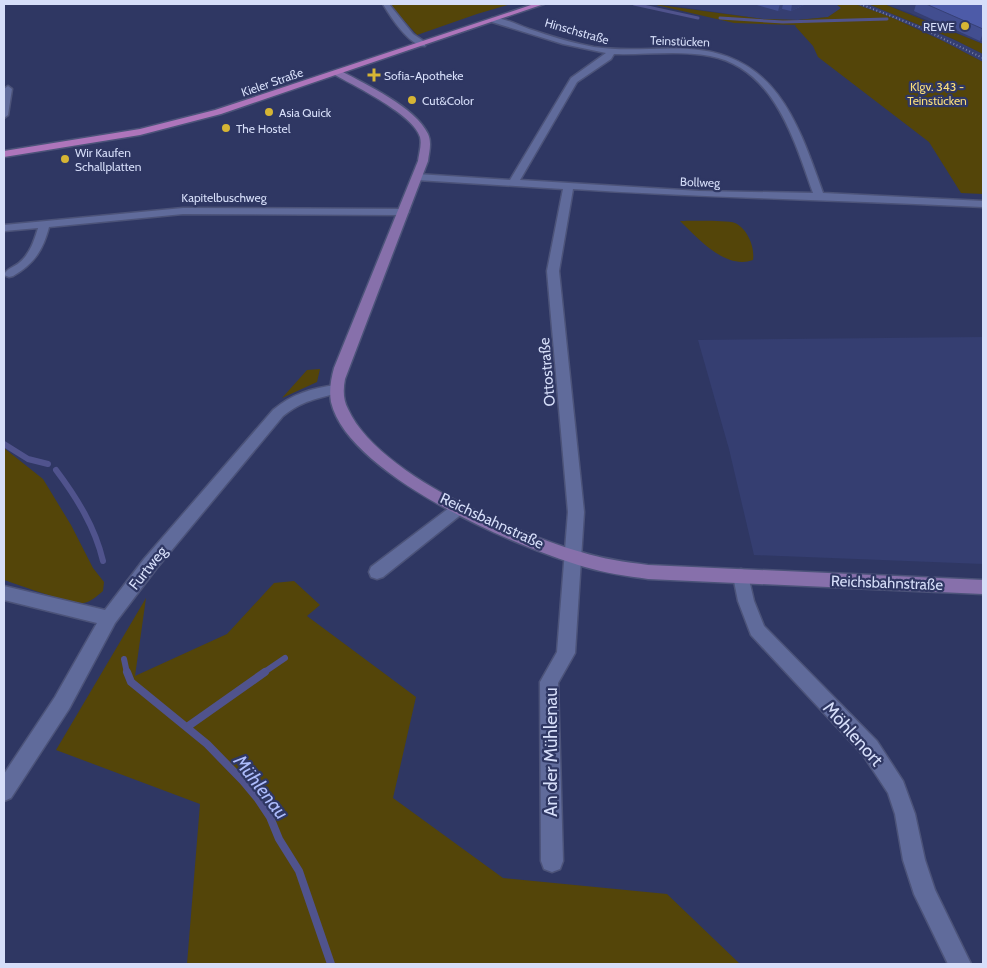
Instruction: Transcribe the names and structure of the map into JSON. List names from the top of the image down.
{
  "streets": {
    "main road": ["Kieler Straße"],
    "street": [
      "Hinschstraße",
      "Teinstücken",
      "Bollweg",
      "Kapitelbuschweg",
      "Ottostraße",
      "Reichsbahnstraße",
      "Furtweg",
      "Möhlenort",
      "An der Mühlenau"
    ]
  },
  "crossings": [
    ["Hinschstraße", "Teinstücken"],
    ["Hinschstraße", "Kieler Straße"],
    ["Hinschstraße", "Bollweg"],
    ["Teinstücken", "Bollweg"],
    ["Kieler Straße", "Reichsbahnstraße"],
    ["Bollweg", "Ottostraße"],
    ["Bollweg", "Reichsbahnstraße"],
    ["Kapitelbuschweg", "Reichsbahnstraße"],
    ["Ottostraße", "Reichsbahnstraße"],
    ["Ottostraße", "An der Mühlenau"],
    ["Reichsbahnstraße", "Furtweg"],
    ["Reichsbahnstraße", "Möhlenort"],
    ["Reichsbahnstraße", "An der Mühlenau"]
  ],
  "water": ["Mühlenau"],
  "parks": ["Klgv. 343 - Teinstücken"],
  "places": {
    "other": [
      "REWE",
      "Cut&Color",
      "Asia Quick",
      "The Hostel",
      "Wir Kaufen Schallplatten"
    ],
    "health": ["Sofia-Apotheke"]
  }
}
